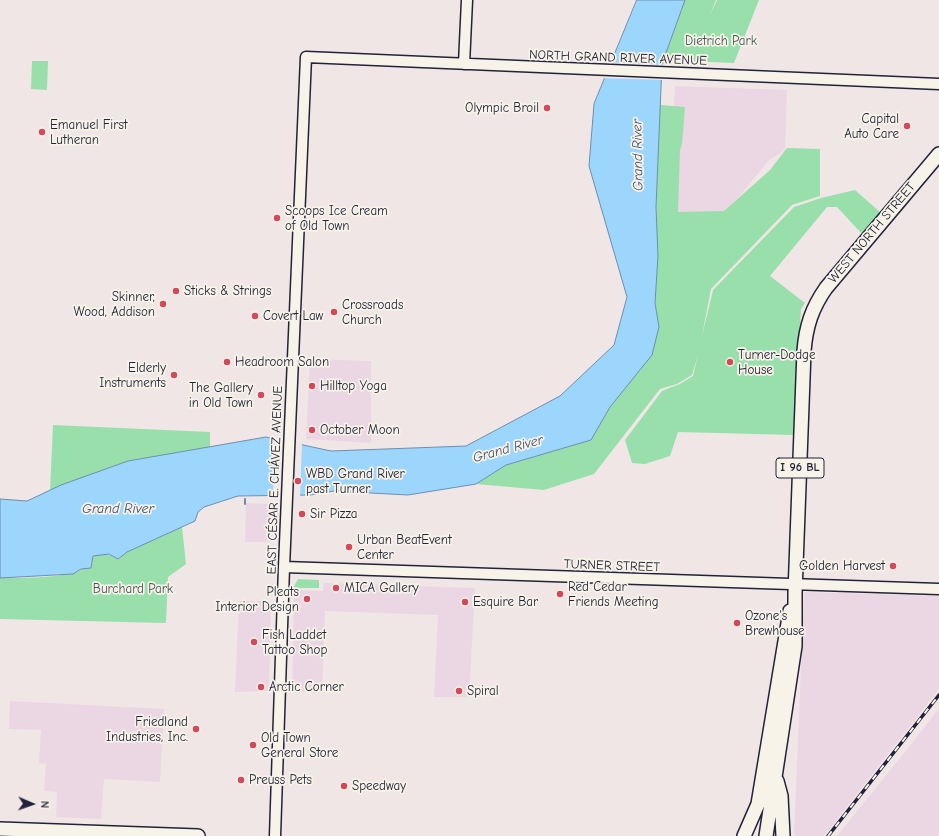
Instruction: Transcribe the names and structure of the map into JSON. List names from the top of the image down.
{
  "streets": {
    "main road": ["WEST NORTH STREET", "I 96 BL"],
    "street": ["NORTH GRAND RIVER AVENUE", "EAST CÉSAR E. CHÁVEZ AVENUE", "TURNER STREET"]
  },
  "crossings": [
    ["NORTH GRAND RIVER AVENUE", "EAST CÉSAR E. CHÁVEZ AVENUE"],
    ["WEST NORTH STREET", "I 96 BL"],
    ["WEST NORTH STREET", "TURNER STREET"],
    ["I 96 BL", "TURNER STREET"],
    ["EAST CÉSAR E. CHÁVEZ AVENUE", "TURNER STREET"]
  ],
  "water": ["Grand River"],
  "parks": ["Dietrich Park", "Burchard Park"],
  "places": [
    "Olympic Broil",
    "Capital Auto Care",
    "Emanuel First Lutheran",
    "Scoops Ice Cream of Old Town",
    "Sticks & Strings",
    "Skinner, Wood, Addison",
    "Crossroads Church",
    "Covert Law",
    "Headroom Salon",
    "Turner-Dodge House",
    "Elderly Instruments",
    "Hilltop Yoga",
    "The Gallery in Old Town",
    "October Moon",
    "WBD Grand River past Turner",
    "Sir Pizza",
    "Urban BeatEvent Center",
    "Golden Harvest",
    "MICA Gallery",
    "Red Cedar Friends Meeting",
    "Pleats Interior Design",
    "Esquire Bar",
    "Ozone's Brewhouse",
    "Fish Laddet Tattoo Shop",
    "Arctic Corner",
    "Spiral",
    "Friedland Industries, Inc.",
    "Old Town General Store",
    "Preuss Pets",
    "Speedway"
  ],
  "north": "right"
}
